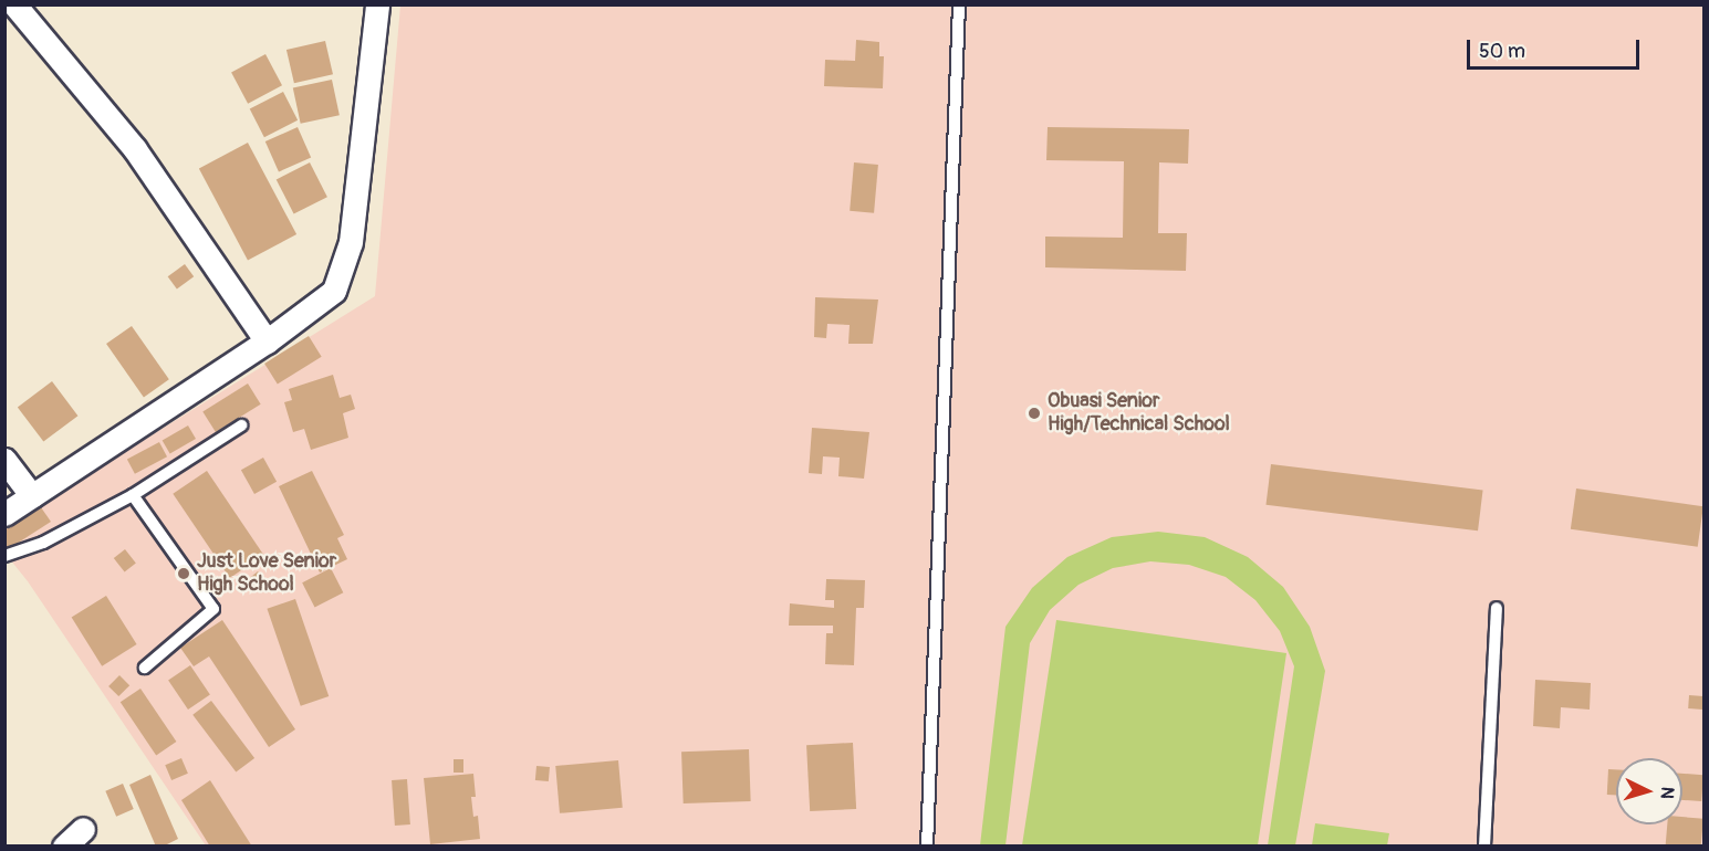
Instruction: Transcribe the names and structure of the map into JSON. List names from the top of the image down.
{
  "places": ["Obuasi Senior High/Technical School", "Just Love Senior High School"],
  "scale_bar": "50 m",
  "north": "right"
}
